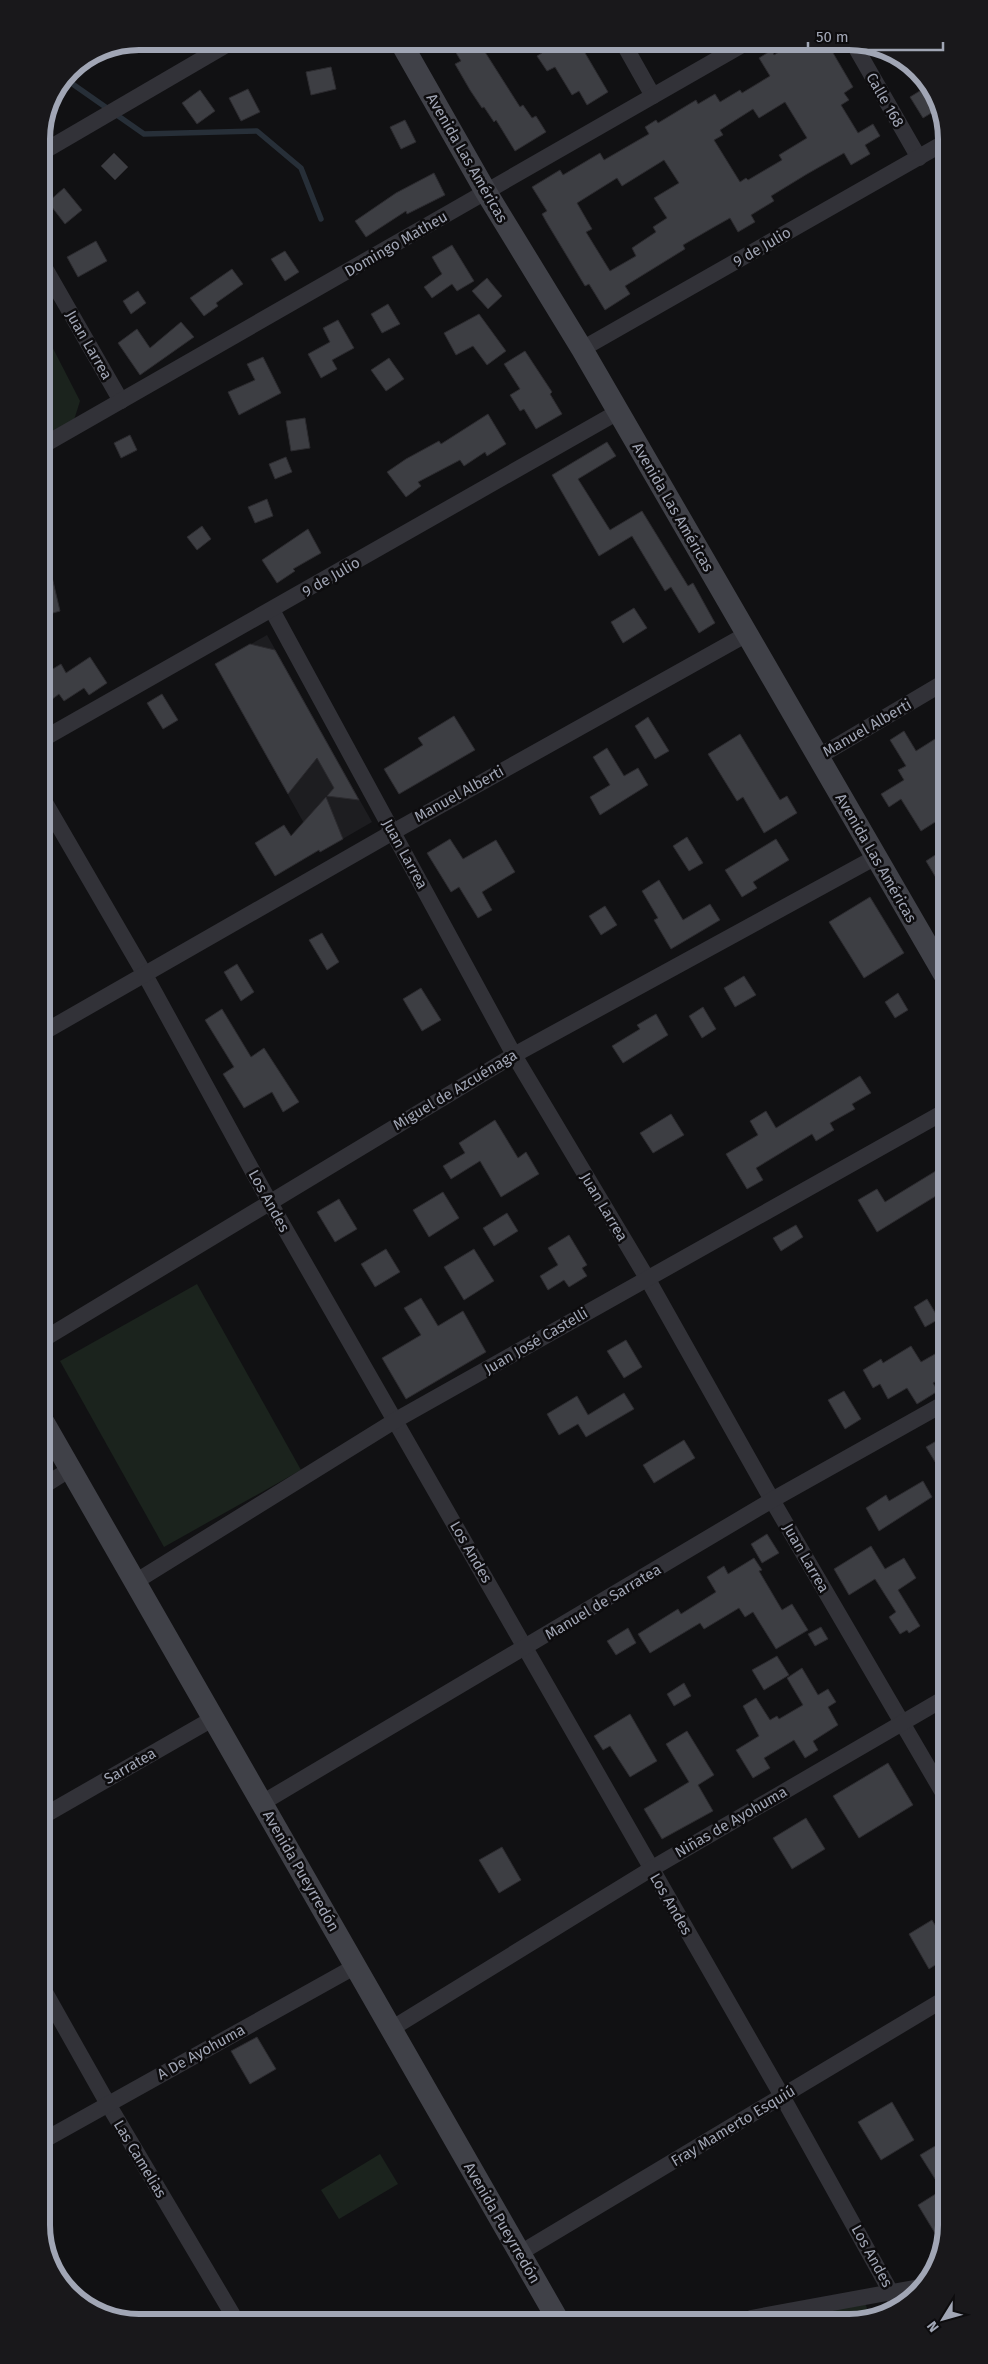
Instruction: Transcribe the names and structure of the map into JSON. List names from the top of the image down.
{
  "streets": {
    "main road": ["Avenida Las Américas", "Avenida Pueyrredón"],
    "street": [
      "Calle 168",
      "Domingo Matheu",
      "9 de Julio",
      "Juan Larrea",
      "Manuel Alberti",
      "Miguel de Azcuénaga",
      "Los Andes",
      "Juan José Castelli",
      "Manuel de Sarratea",
      "Sarratea",
      "Niñas de Ayohuma",
      "A De Ayohuma",
      "Fray Mamerto Esquiú",
      "Las Camelias"
    ]
  },
  "crossings": [
    ["Calle 168", "9 de Julio"],
    ["Avenida Las Américas", "Domingo Matheu"],
    ["Avenida Las Américas", "9 de Julio"],
    ["Avenida Las Américas", "Manuel Alberti"],
    ["Avenida Las Américas", "Miguel de Azcuénaga"],
    ["Domingo Matheu", "Juan Larrea"],
    ["9 de Julio", "Juan Larrea"],
    ["Juan Larrea", "Manuel Alberti"],
    ["Juan Larrea", "Miguel de Azcuénaga"],
    ["Juan Larrea", "Juan José Castelli"],
    ["Juan Larrea", "Manuel de Sarratea"],
    ["Juan Larrea", "Niñas de Ayohuma"],
    ["Manuel Alberti", "Los Andes"],
    ["Miguel de Azcuénaga", "Los Andes"],
    ["Los Andes", "Juan José Castelli"],
    ["Los Andes", "Manuel de Sarratea"],
    ["Los Andes", "Niñas de Ayohuma"],
    ["Los Andes", "Fray Mamerto Esquiú"],
    ["Juan José Castelli", "Avenida Pueyrredón"],
    ["Manuel de Sarratea", "Avenida Pueyrredón"],
    ["Sarratea", "Avenida Pueyrredón"],
    ["Niñas de Ayohuma", "Avenida Pueyrredón"],
    ["Avenida Pueyrredón", "A De Ayohuma"],
    ["Avenida Pueyrredón", "Fray Mamerto Esquiú"],
    ["A De Ayohuma", "Las Camelias"]
  ],
  "scale_bar": "50 m",
  "north": "bottom left"
}
